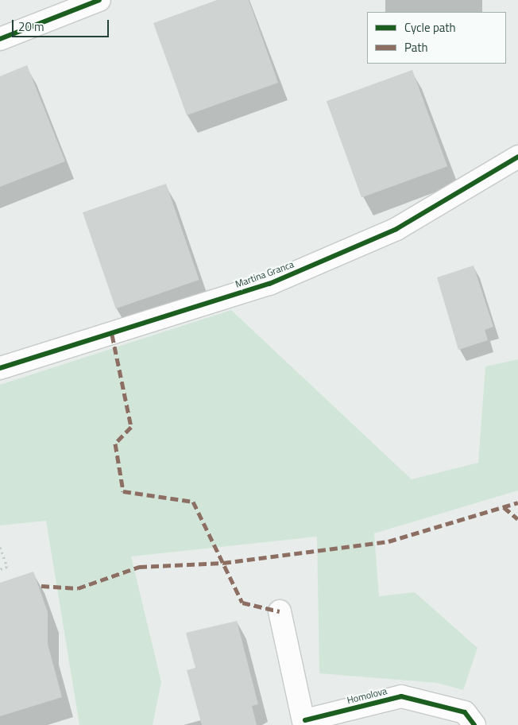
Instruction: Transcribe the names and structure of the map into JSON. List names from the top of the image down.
{
  "streets": {
    "street": ["Martina Granca", "Homolova"]
  },
  "legend": ["Cycle path", "Path"],
  "scale_bar": "20 m"
}
